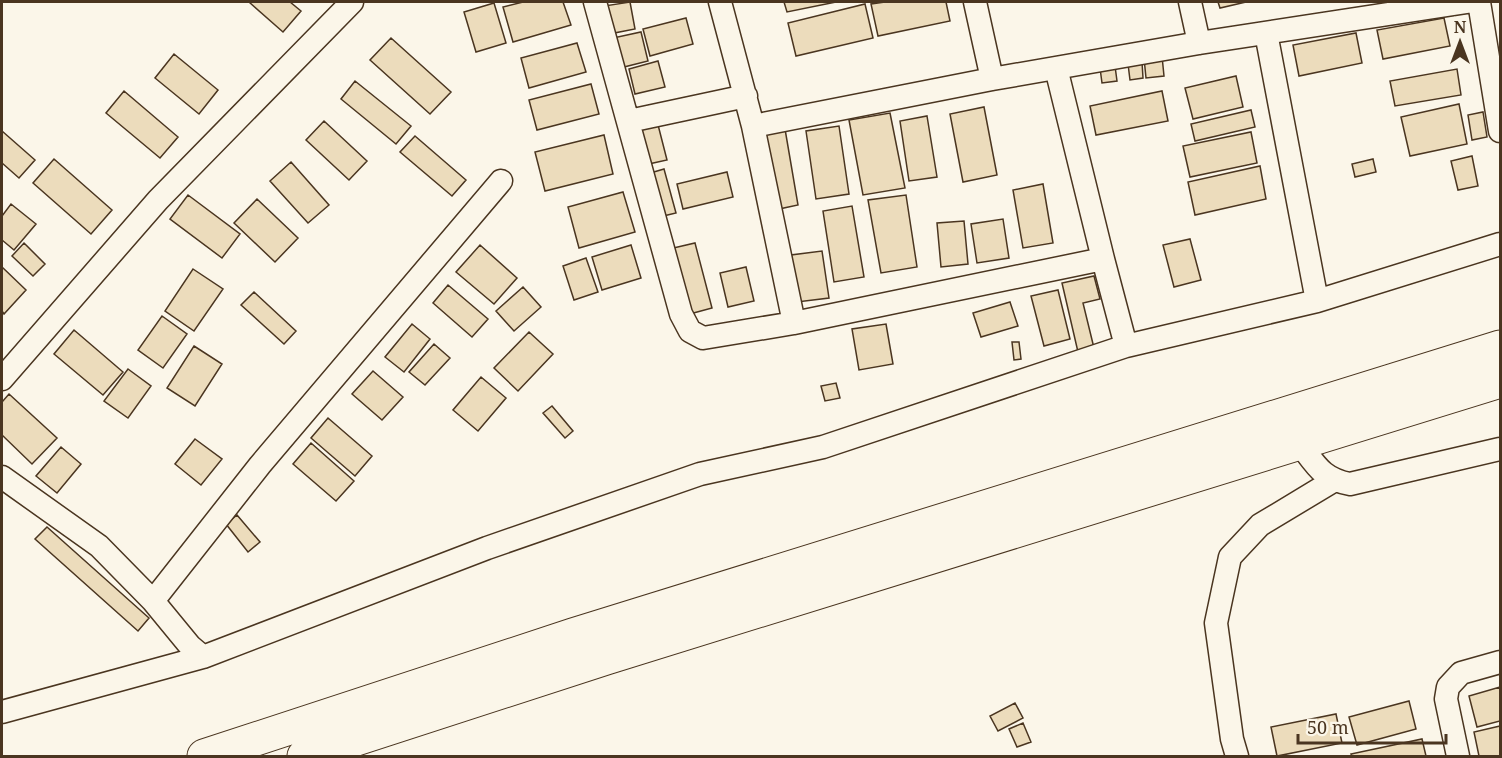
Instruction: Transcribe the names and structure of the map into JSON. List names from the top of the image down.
{
  "scale_bar": "50 m",
  "north": "top"
}
